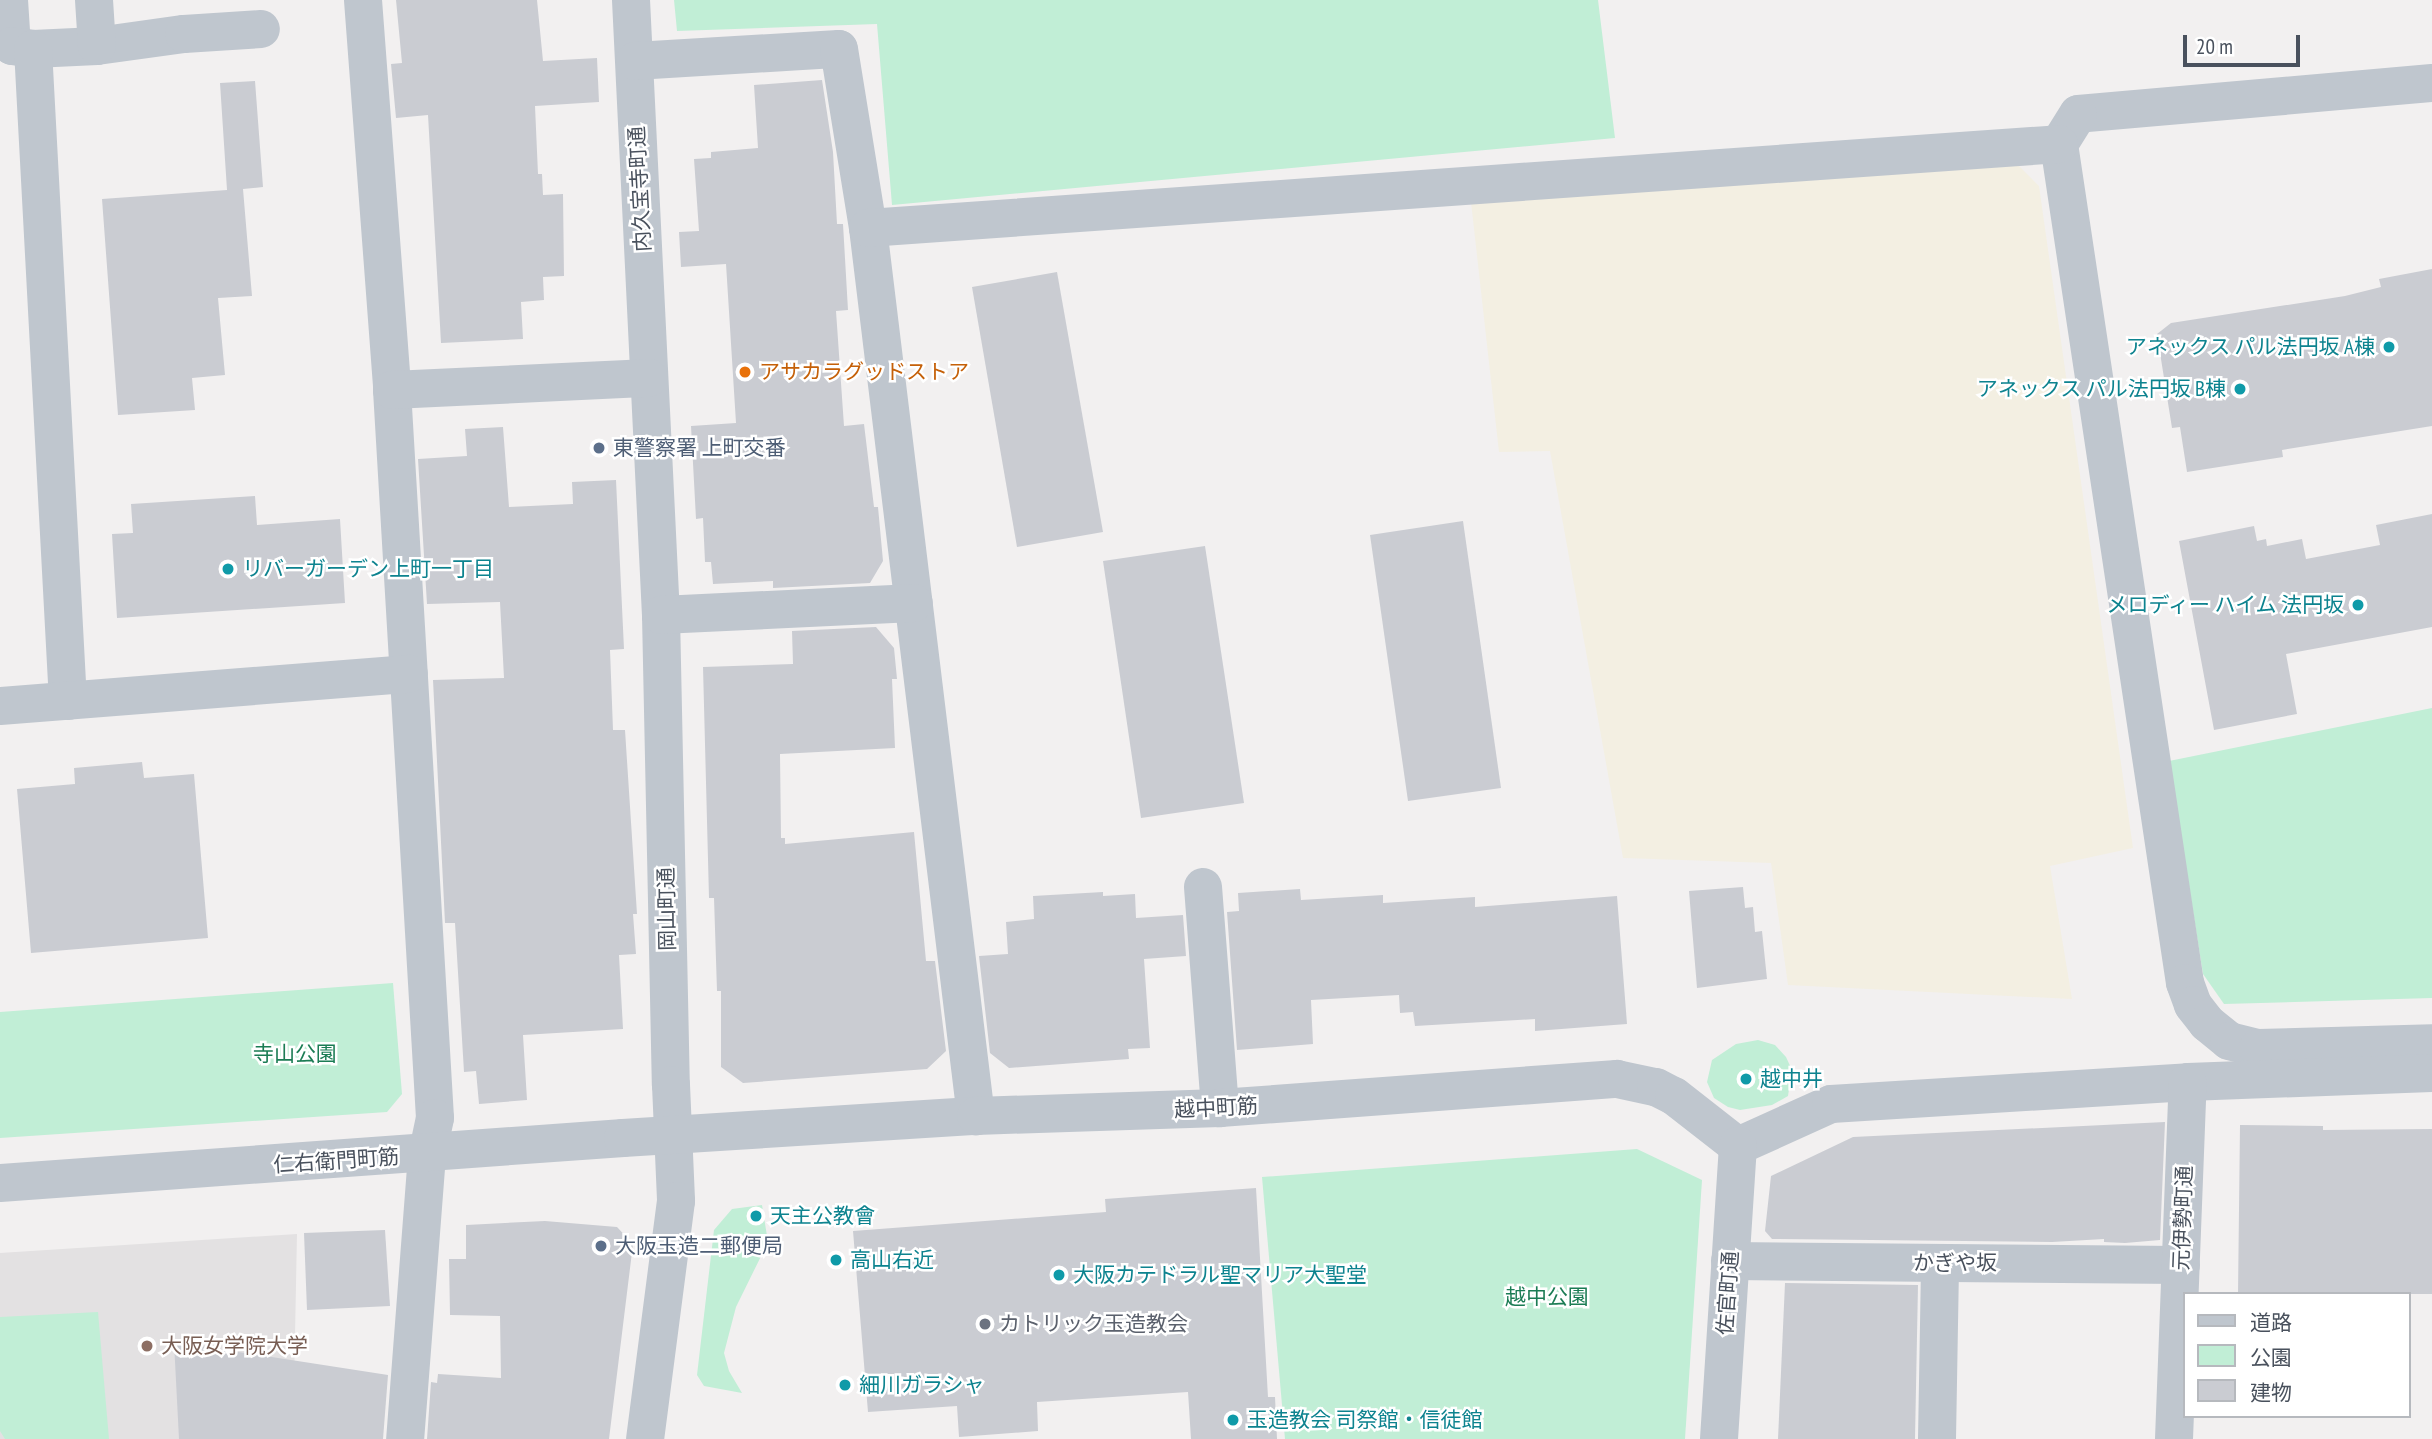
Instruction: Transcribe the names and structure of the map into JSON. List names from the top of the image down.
{
  "streets": {
    "street": [
      "内久宝寺町通",
      "岡山町通",
      "越中町筋",
      "仁右衛門町筋",
      "元伊勢町通",
      "かぎや坂",
      "佐官町通"
    ]
  },
  "crossings": [
    ["内久宝寺町通", "岡山町通"],
    ["岡山町通", "越中町筋"],
    ["岡山町通", "仁右衛門町筋"],
    ["越中町筋", "仁右衛門町筋"],
    ["越中町筋", "佐官町通"],
    ["元伊勢町通", "かぎや坂"],
    ["かぎや坂", "佐官町通"]
  ],
  "parks": ["寺山公園", "越中公園"],
  "places": [
    "アネックス パル法円坂 A棟",
    "アサカラグッドストア",
    "アネックス パル法円坂 B棟",
    "東警察署 上町交番",
    "リバーガーデン上町一丁目",
    "メロディー ハイム 法円坂",
    "越中井",
    "天主公教會",
    "大阪玉造二郵便局",
    "高山右近",
    "大阪カテドラル聖マリア大聖堂",
    "カトリック玉造教会",
    "大阪女学院大学",
    "細川ガラシャ",
    "玉造教会 司祭館・信徒館"
  ],
  "legend": ["道路", "公園", "建物"],
  "scale_bar": "20 m"
}
